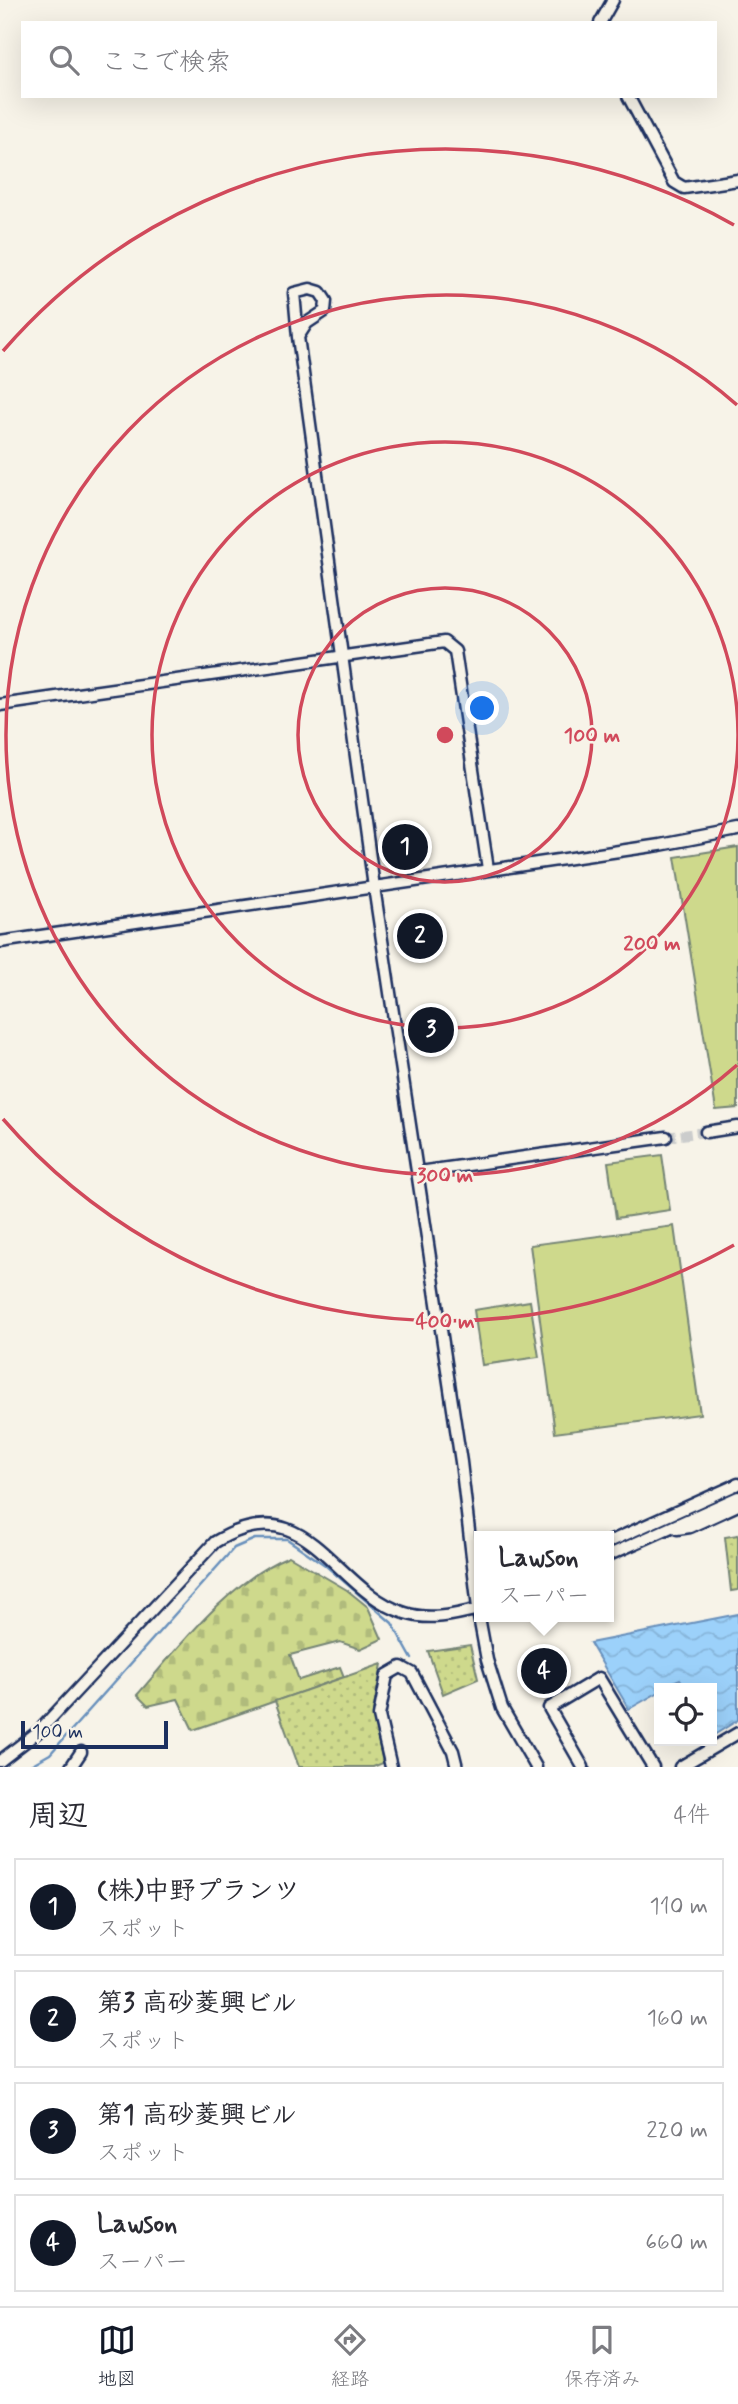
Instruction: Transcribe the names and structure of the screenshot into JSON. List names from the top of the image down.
{
  "scale_bar": "100 m",
  "page": {
    "search": "ここで検索",
    "pins": [
      "1",
      "2",
      "3",
      "4"
    ],
    "popup": ["Lawson", "スーパー"],
    "scale": "100 m",
    "heading": ["周辺", "4件"],
    "list": [
      {
        "mark": "1",
        "name": "(株)中野プランツ",
        "note": "スポット",
        "value": "110 m"
      },
      {
        "mark": "2",
        "name": "第3 高砂菱興ビル",
        "note": "スポット",
        "value": "160 m"
      },
      {
        "mark": "3",
        "name": "第1 高砂菱興ビル",
        "note": "スポット",
        "value": "220 m"
      },
      {
        "mark": "4",
        "name": "Lawson",
        "note": "スーパー",
        "value": "660 m"
      }
    ],
    "nav": ["地図", "経路", "保存済み"]
  },
  "rings": [
    "100 m",
    "200 m",
    "300 m",
    "400 m"
  ]
}
